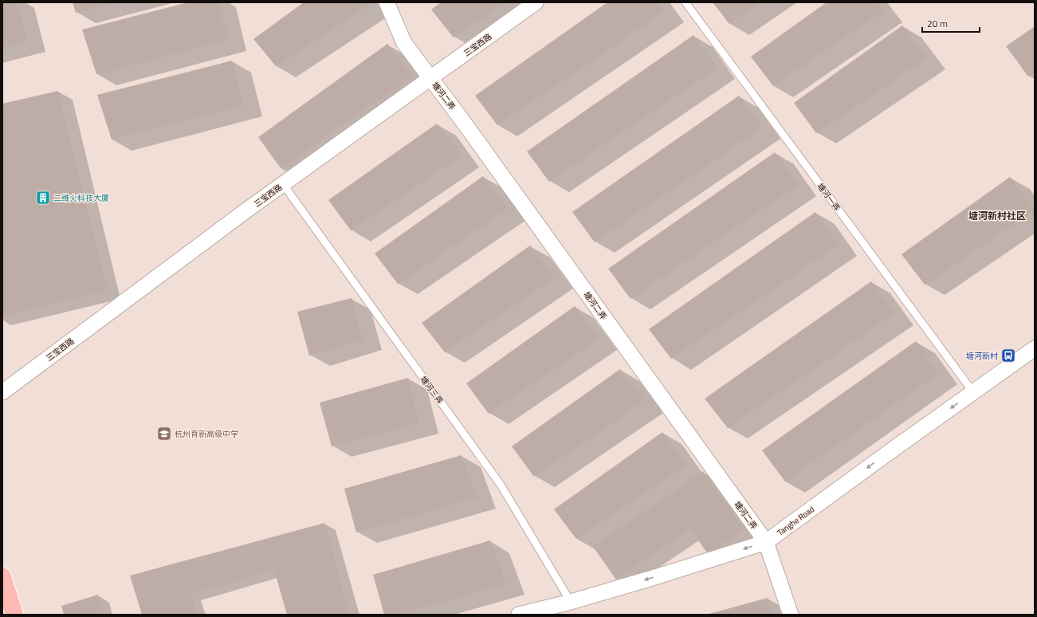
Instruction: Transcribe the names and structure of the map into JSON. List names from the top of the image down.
{
  "streets": {
    "street": ["三宝西路", "塘河二弄", "Tanghe Road"],
    "lane": ["塘河一弄", "塘河三弄"]
  },
  "crossings": [
    ["三宝西路", "塘河二弄"],
    ["三宝西路", "塘河三弄"],
    ["塘河二弄", "Tanghe Road"],
    ["塘河一弄", "Tanghe Road"],
    ["塘河三弄", "Tanghe Road"]
  ],
  "one_way": ["Tanghe Road"],
  "districts": ["塘河新村社区"],
  "places": {
    "building": ["二维火科技大厦"],
    "bus stop": ["塘河新村"],
    "school or university": ["杭州育新高级中学"]
  },
  "scale_bar": "20 m"
}
